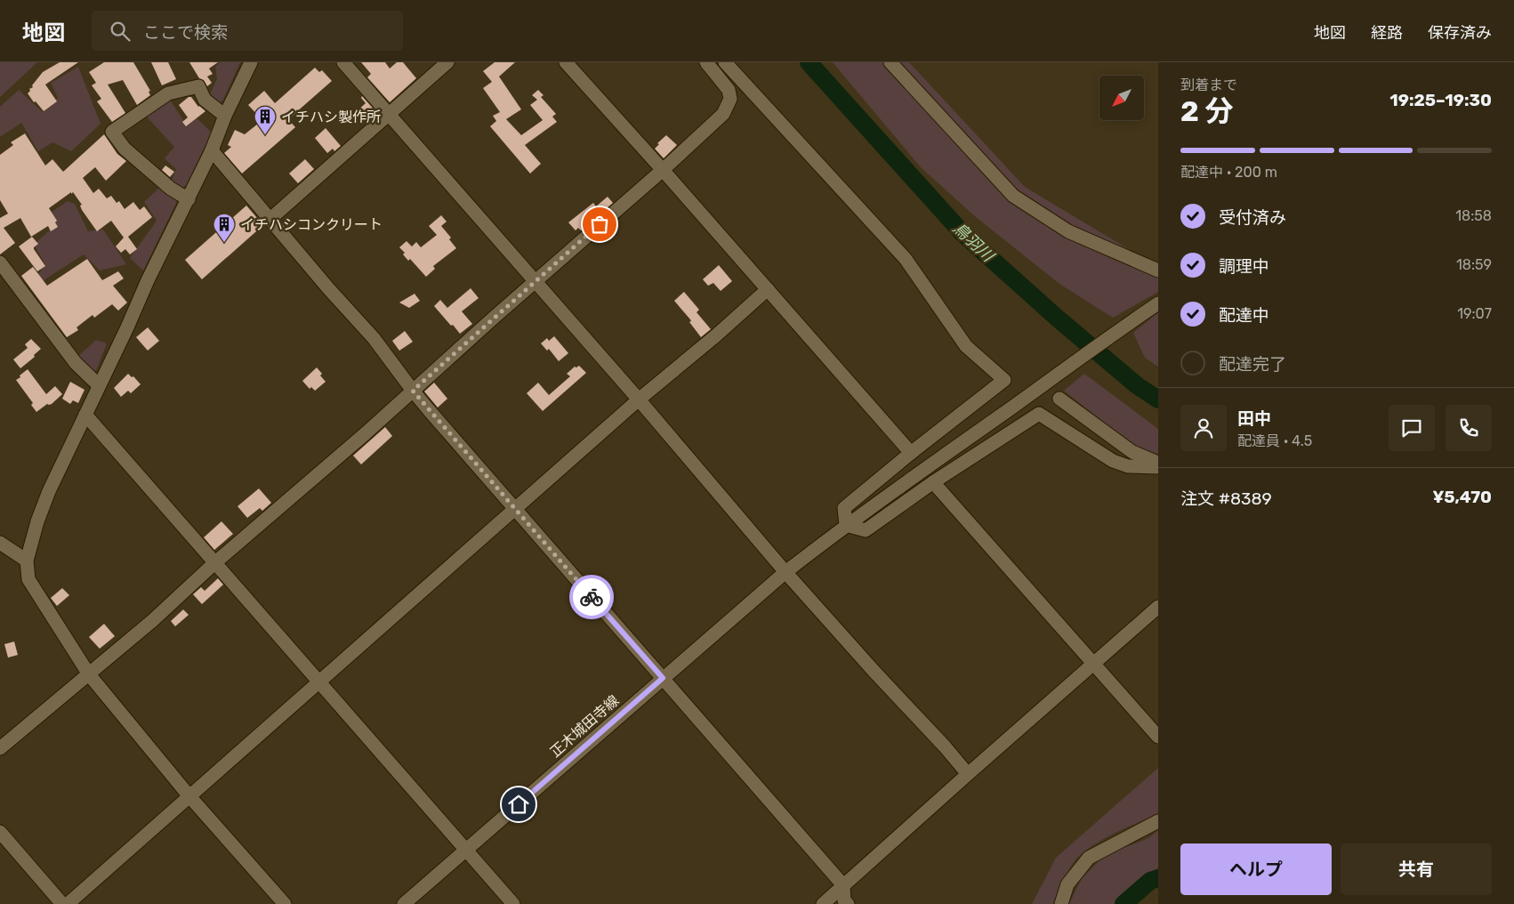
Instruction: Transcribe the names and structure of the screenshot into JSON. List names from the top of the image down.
{
  "streets": {
    "street": ["正木城田寺線"]
  },
  "water": ["鳥羽川"],
  "places": {
    "building": ["イチハシ製作所", "イチハシコンクリート"]
  },
  "north": "bottom left",
  "page": {
    "header": "地図",
    "search": "ここで検索",
    "nav": ["地図", "経路", "保存済み"],
    "heading": ["2 分", "到着まで", "19:25–19:30"],
    "panel": [
      "田中",
      "配達員 · 4.5",
      "注文 #8389",
      "¥5,470"
    ],
    "bar": "配達中 · 200 m",
    "list": [
      ["受付済み", "18:58"],
      ["調理中", "18:59"],
      ["配達中", "19:07"],
      "配達完了"
    ],
    "buttons": ["ヘルプ", "共有"]
  }
}
